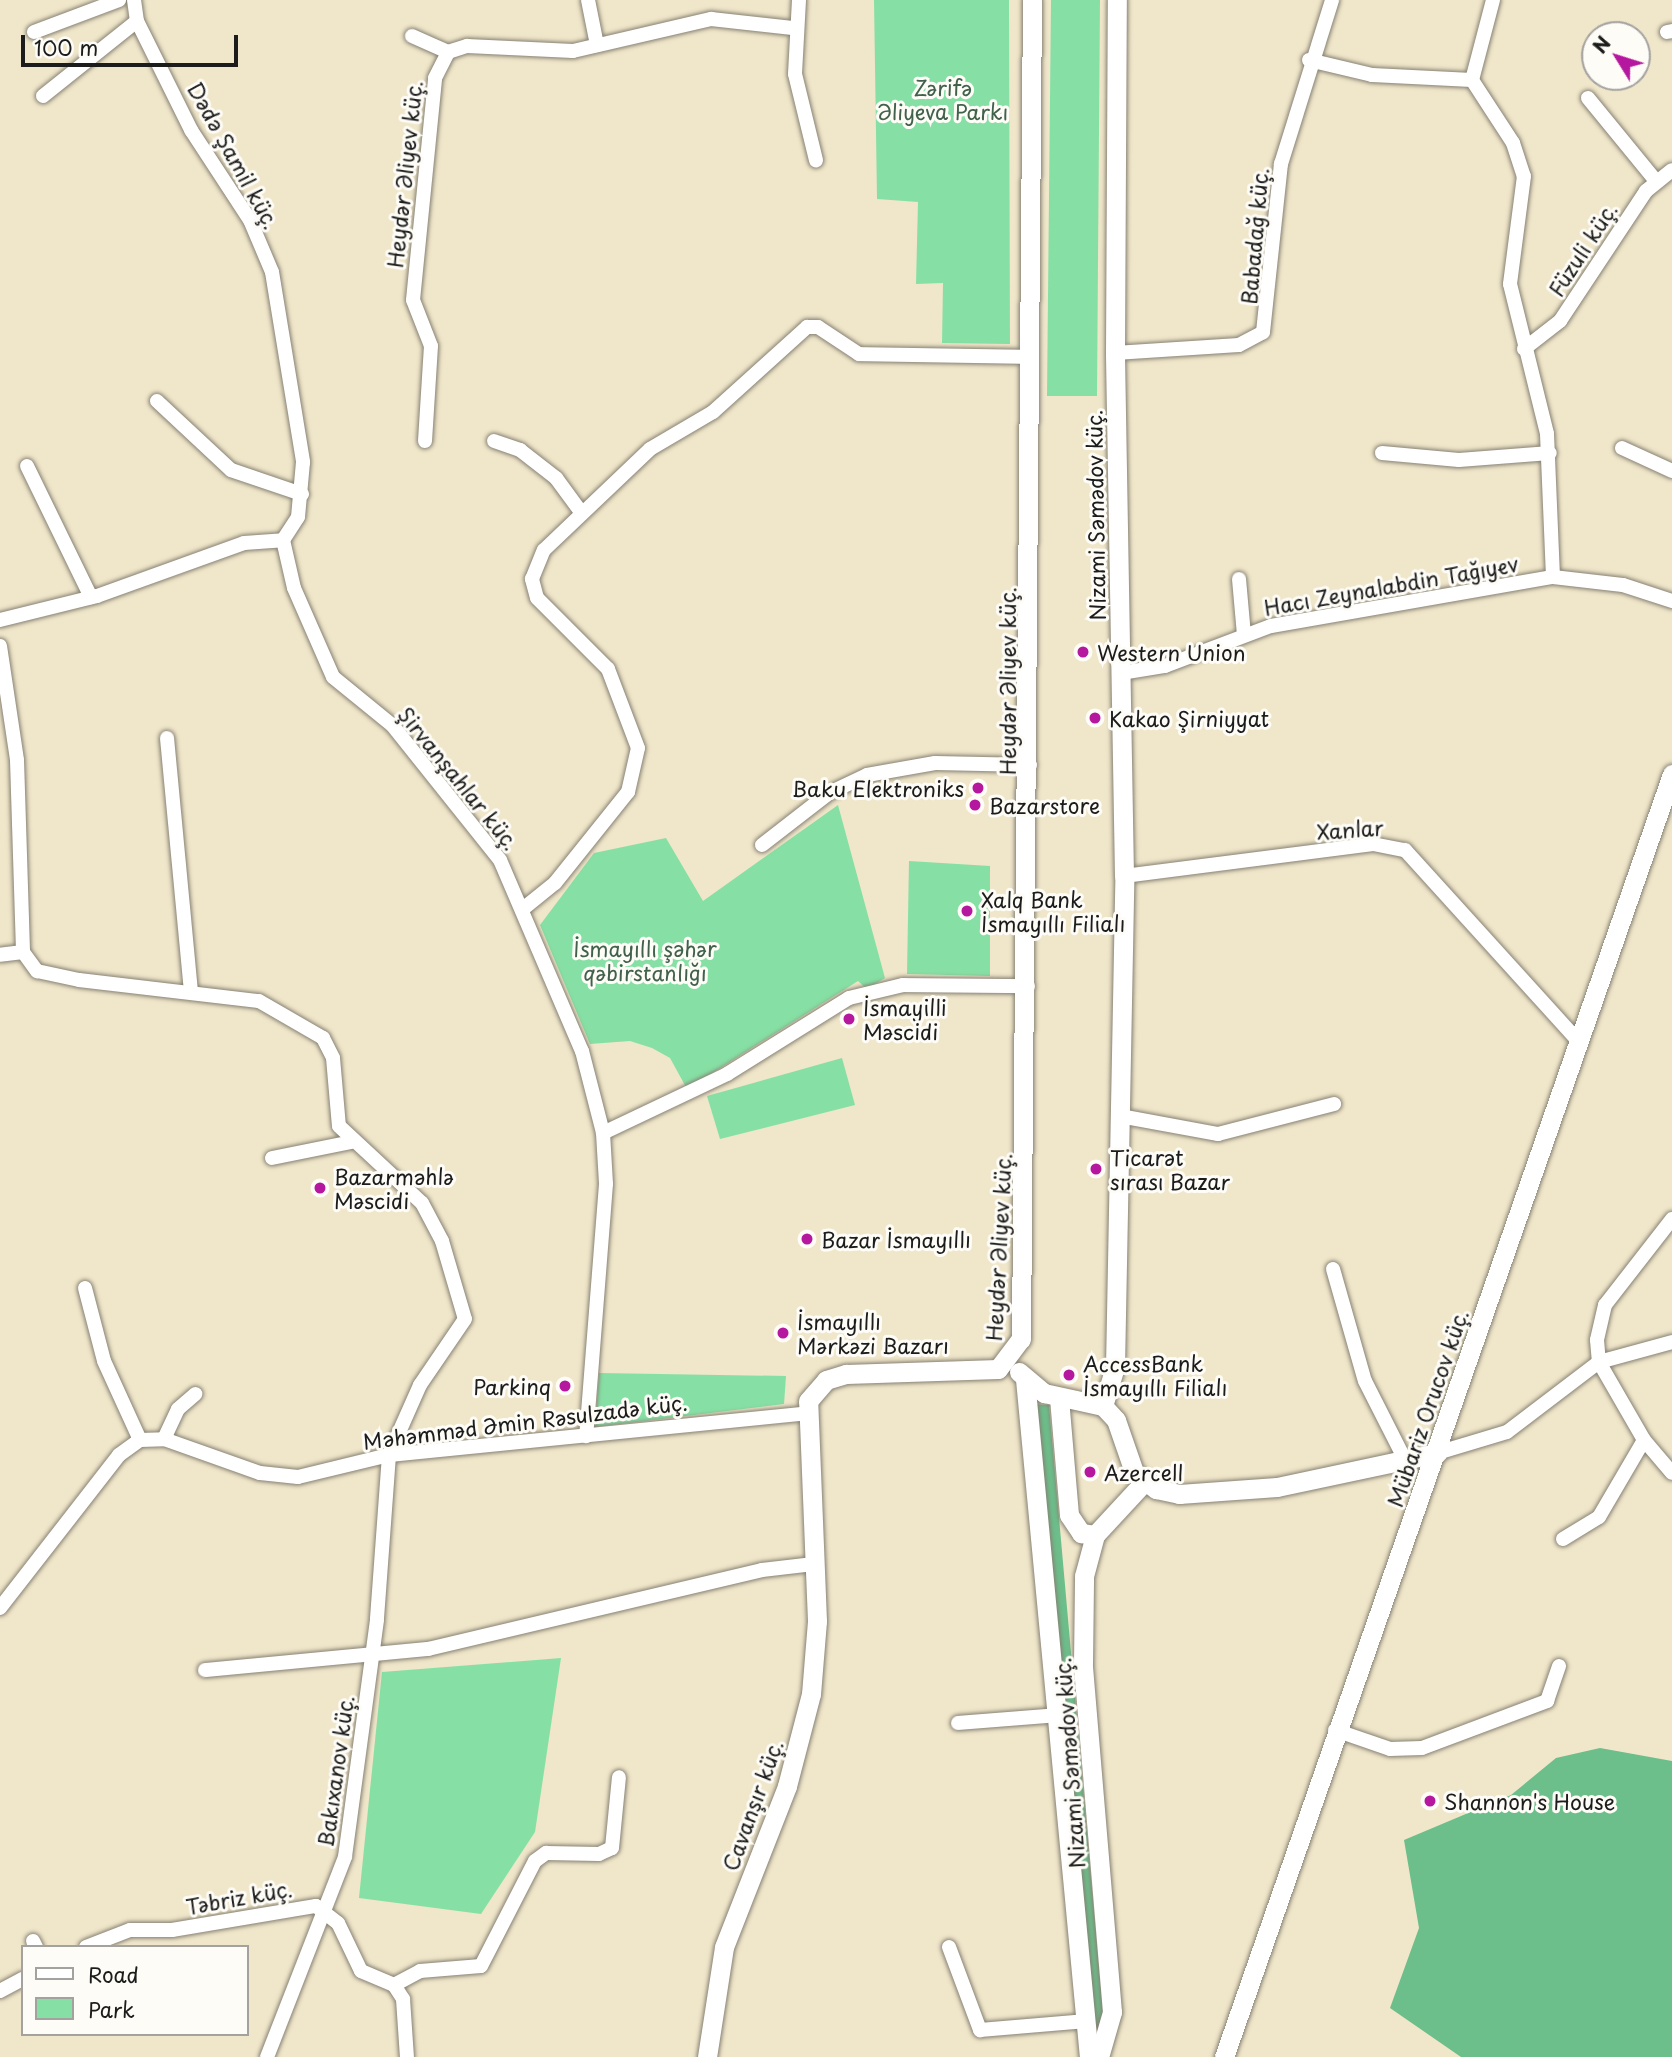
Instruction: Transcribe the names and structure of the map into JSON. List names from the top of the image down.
{
  "streets": {
    "street": [
      "Dədə Şamil küç.",
      "Heydər Əliyev küç.",
      "Babadağ küç.",
      "Füzuli küç.",
      "Nizami Səmədov küç.",
      "Hacı Zeynalabdin Tağıyev",
      "Şirvanşahlar küç.",
      "Xanlar",
      "Mübariz Orucov küç.",
      "Məhəmməd Əmin Rəsulzadə küç.",
      "Bakıxanov küç.",
      "Cavanşır küç.",
      "Təbriz küç."
    ]
  },
  "crossings": [
    ["Dədə Şamil küç.", "Şirvanşahlar küç."],
    ["Heydər Əliyev küç.", "Cavanşır küç."],
    ["Babadağ küç.", "Nizami Səmədov küç."],
    ["Nizami Səmədov küç.", "Hacı Zeynalabdin Tağıyev"],
    ["Nizami Səmədov küç.", "Xanlar"],
    ["Şirvanşahlar küç.", "Məhəmməd Əmin Rəsulzadə küç."],
    ["Xanlar", "Mübariz Orucov küç."],
    ["Məhəmməd Əmin Rəsulzadə küç.", "Bakıxanov küç."],
    ["Məhəmməd Əmin Rəsulzadə küç.", "Cavanşır küç."],
    ["Bakıxanov küç.", "Təbriz küç."]
  ],
  "parks": ["Zərifə Əliyeva Parkı", "İsmayıllı şəhər qəbirstanlığı"],
  "places": [
    "Western Union",
    "Kakao Şirniyyat",
    "Baku Elektroniks",
    "Bazarstore",
    "Xalq Bank İsmayıllı Filialı",
    "İsmayilli Məscidi",
    "Ticarət sırası Bazar",
    "Bazarməhlə Məscidi",
    "Bazar İsmayıllı",
    "İsmayıllı Mərkəzi Bazarı",
    "AccessBank İsmayıllı Filialı",
    "Parkinq",
    "Azercell",
    "Shannon's House"
  ],
  "legend": ["Road", "Park"],
  "scale_bar": "100 m",
  "north": "top left"
}
